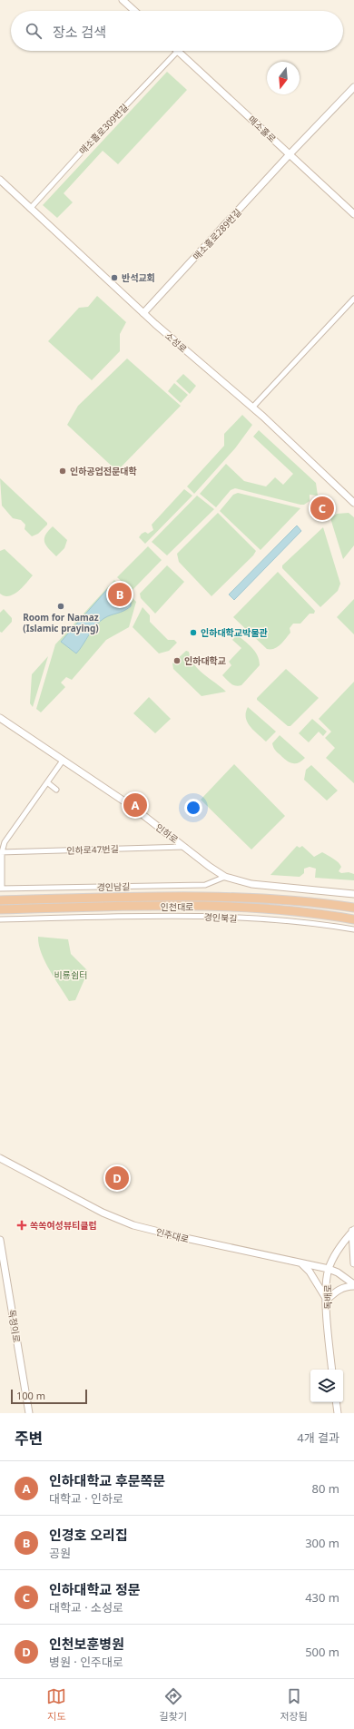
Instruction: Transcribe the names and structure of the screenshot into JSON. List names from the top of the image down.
{
  "streets": {
    "highway": ["인천대로"],
    "main road": [
      "매소홀로",
      "매소홀로289번길",
      "소성로",
      "인하로",
      "인주대로",
      "독배로",
      "독정이로"
    ],
    "street": [
      "매소홀로309번길",
      "인하로47번길",
      "경인남길",
      "경인북길"
    ]
  },
  "crossings": [
    ["매소홀로309번길", "매소홀로"],
    ["매소홀로309번길", "소성로"],
    ["매소홀로", "매소홀로289번길"],
    ["매소홀로289번길", "소성로"],
    ["인하로", "인하로47번길"],
    ["인하로", "경인남길"],
    ["인주대로", "독배로"]
  ],
  "parks": ["비룡쉼터"],
  "places": {
    "other": [
      "반석교회",
      "인하공업전문대학",
      "Room for Namaz (Islamic praying)",
      "인하대학교박물관",
      "인하대학교"
    ],
    "health": ["쏙쏙여성뷰티클럽"]
  },
  "scale_bar": "100 m",
  "north": "bottom",
  "page": {
    "search": "장소 검색",
    "pins": [
      "C",
      "B",
      "A",
      "D"
    ],
    "scale": "100 m",
    "heading": ["주변", "4개 결과"],
    "list": [
      {
        "mark": "A",
        "name": "인하대학교 후문쪽문",
        "note": "대학교 · 인하로",
        "value": "80 m"
      },
      {
        "mark": "B",
        "name": "인경호 오리집",
        "note": "공원",
        "value": "300 m"
      },
      {
        "mark": "C",
        "name": "인하대학교 정문",
        "note": "대학교 · 소성로",
        "value": "430 m"
      },
      {
        "mark": "D",
        "name": "인천보훈병원",
        "note": "병원 · 인주대로",
        "value": "500 m"
      }
    ],
    "nav": ["지도", "길찾기", "저장됨"]
  }
}
